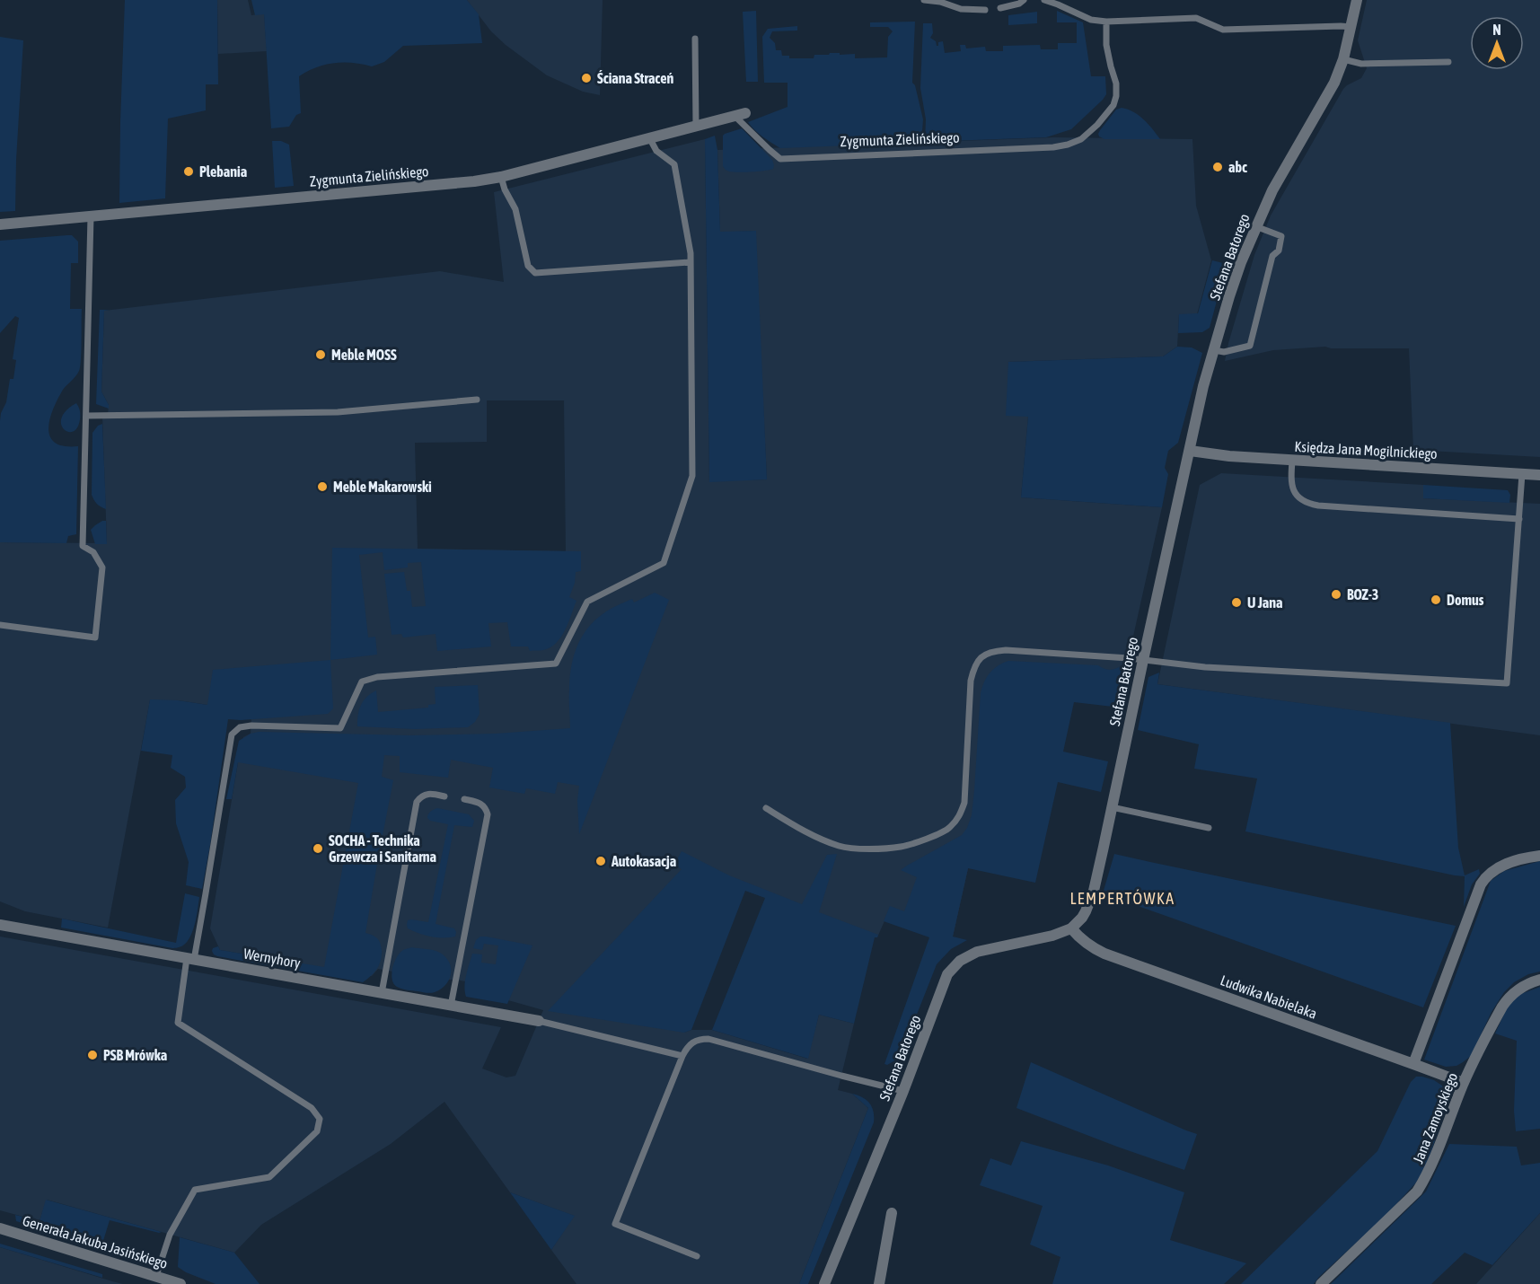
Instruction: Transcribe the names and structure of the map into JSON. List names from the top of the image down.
{
  "streets": {
    "street": [
      "Zygmunta Zielińskiego",
      "Stefana Batorego",
      "Księdza Jana Mogilnickiego",
      "Wernyhory",
      "Ludwika Nabielaka",
      "Jana Zamoyskiego",
      "Generała Jakuba Jasińskiego"
    ]
  },
  "crossings": [
    ["Stefana Batorego", "Księdza Jana Mogilnickiego"],
    ["Stefana Batorego", "Ludwika Nabielaka"],
    ["Ludwika Nabielaka", "Jana Zamoyskiego"]
  ],
  "districts": ["LEMPERTÓWKA"],
  "places": [
    "Ściana Straceń",
    "abc",
    "Plebania",
    "Meble MOSS",
    "Meble Makarowski",
    "BOZ-3",
    "Domus",
    "U Jana",
    "SOCHA - Technika Grzewcza i Sanitarna",
    "Autokasacja",
    "PSB Mrówka"
  ],
  "north": "top"
}
